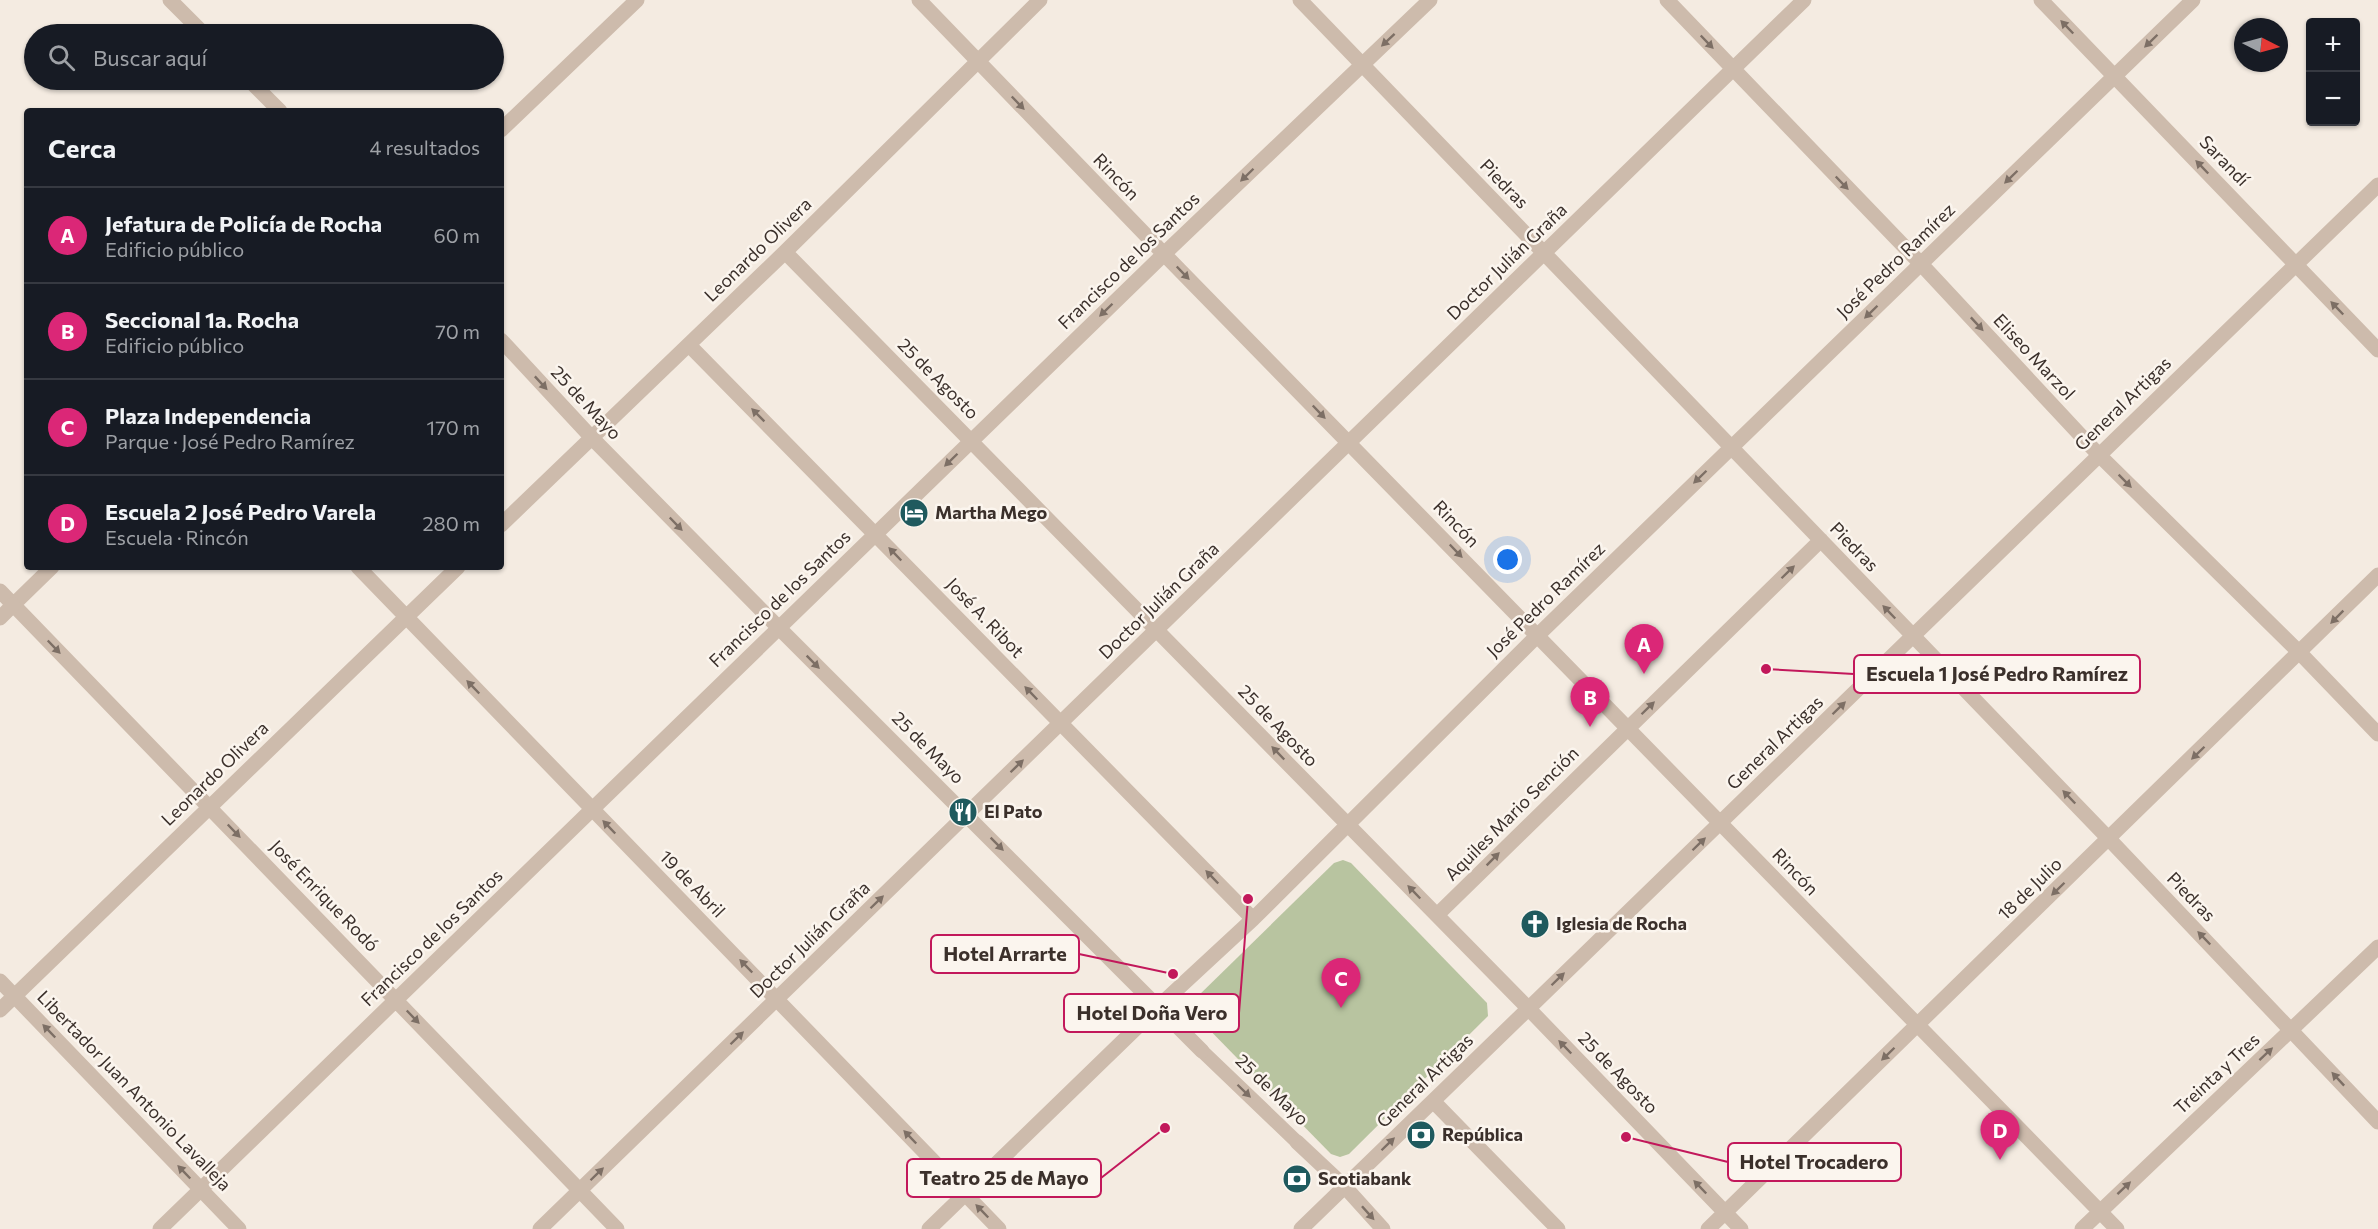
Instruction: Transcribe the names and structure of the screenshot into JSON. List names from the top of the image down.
{
  "streets": {
    "street": [
      "Sarandí",
      "Rincón",
      "Piedras",
      "Leonardo Olivera",
      "Francisco de los Santos",
      "José Pedro Ramírez",
      "Doctor Julián Graña",
      "Eliseo Marzol",
      "25 de Agosto",
      "25 de Mayo",
      "General Artigas",
      "José A. Ribot",
      "Aquiles Mario Sención",
      "19 de Abril",
      "18 de Julio",
      "José Enrique Rodó",
      "Treinta y Tres",
      "Libertador Juan Antonio Lavalleja"
    ]
  },
  "crossings": [
    ["Sarandí", "José Pedro Ramírez"],
    ["Sarandí", "General Artigas"],
    ["Rincón", "Leonardo Olivera"],
    ["Rincón", "Francisco de los Santos"],
    ["Rincón", "José Pedro Ramírez"],
    ["Rincón", "Doctor Julián Graña"],
    ["Rincón", "General Artigas"],
    ["Rincón", "Aquiles Mario Sención"],
    ["Rincón", "18 de Julio"],
    ["Rincón", "Treinta y Tres"],
    ["Piedras", "Francisco de los Santos"],
    ["Piedras", "José Pedro Ramírez"],
    ["Piedras", "Doctor Julián Graña"],
    ["Piedras", "General Artigas"],
    ["Piedras", "Aquiles Mario Sención"],
    ["Piedras", "18 de Julio"],
    ["Piedras", "Treinta y Tres"],
    ["Leonardo Olivera", "25 de Agosto"],
    ["Leonardo Olivera", "25 de Mayo"],
    ["Leonardo Olivera", "José A. Ribot"],
    ["Leonardo Olivera", "19 de Abril"],
    ["Leonardo Olivera", "José Enrique Rodó"],
    ["Leonardo Olivera", "Libertador Juan Antonio Lavalleja"],
    ["Francisco de los Santos", "25 de Agosto"],
    ["Francisco de los Santos", "25 de Mayo"],
    ["Francisco de los Santos", "José A. Ribot"],
    ["Francisco de los Santos", "19 de Abril"],
    ["Francisco de los Santos", "José Enrique Rodó"],
    ["Francisco de los Santos", "Libertador Juan Antonio Lavalleja"],
    ["José Pedro Ramírez", "Eliseo Marzol"],
    ["José Pedro Ramírez", "25 de Agosto"],
    ["José Pedro Ramírez", "25 de Mayo"],
    ["José Pedro Ramírez", "José A. Ribot"],
    ["José Pedro Ramírez", "19 de Abril"],
    ["Doctor Julián Graña", "Eliseo Marzol"],
    ["Doctor Julián Graña", "25 de Agosto"],
    ["Doctor Julián Graña", "25 de Mayo"],
    ["Doctor Julián Graña", "José A. Ribot"],
    ["Doctor Julián Graña", "19 de Abril"],
    ["Doctor Julián Graña", "José Enrique Rodó"],
    ["Eliseo Marzol", "General Artigas"],
    ["Eliseo Marzol", "18 de Julio"],
    ["25 de Agosto", "General Artigas"],
    ["25 de Agosto", "Aquiles Mario Sención"],
    ["25 de Agosto", "18 de Julio"],
    ["25 de Mayo", "General Artigas"]
  ],
  "one_way": [
    "Sarandí",
    "Rincón",
    "Piedras",
    "Francisco de los Santos",
    "José Pedro Ramírez",
    "Doctor Julián Graña",
    "Eliseo Marzol",
    "25 de Agosto",
    "25 de Mayo",
    "General Artigas",
    "José A. Ribot",
    "Aquiles Mario Sención",
    "19 de Abril",
    "18 de Julio",
    "José Enrique Rodó",
    "Treinta y Tres",
    "Libertador Juan Antonio Lavalleja"
  ],
  "places": {
    "hotel": ["Martha Mego"],
    "other": [
      "Escuela 1 José Pedro Ramírez",
      "Hotel Doña Vero",
      "Hotel Arrarte",
      "Teatro 25 de Mayo",
      "Hotel Trocadero"
    ],
    "restaurant": ["El Pato"],
    "church": ["Iglesia de Rocha"],
    "bank": ["República", "Scotiabank"]
  },
  "north": "right",
  "page": {
    "map_buttons": ["+", "−"],
    "search": "Buscar aquí",
    "heading": ["Cerca", "4 resultados"],
    "list": [
      {
        "mark": "A",
        "name": "Jefatura de Policía de Rocha",
        "note": "Edificio público",
        "value": "60 m"
      },
      {
        "mark": "B",
        "name": "Seccional 1a. Rocha",
        "note": "Edificio público",
        "value": "70 m"
      },
      {
        "mark": "C",
        "name": "Plaza Independencia",
        "note": "Parque · José Pedro Ramírez",
        "value": "170 m"
      },
      {
        "mark": "D",
        "name": "Escuela 2 José Pedro Varela",
        "note": "Escuela · Rincón",
        "value": "280 m"
      }
    ],
    "pins": [
      "A",
      "B",
      "C",
      "D"
    ]
  }
}
